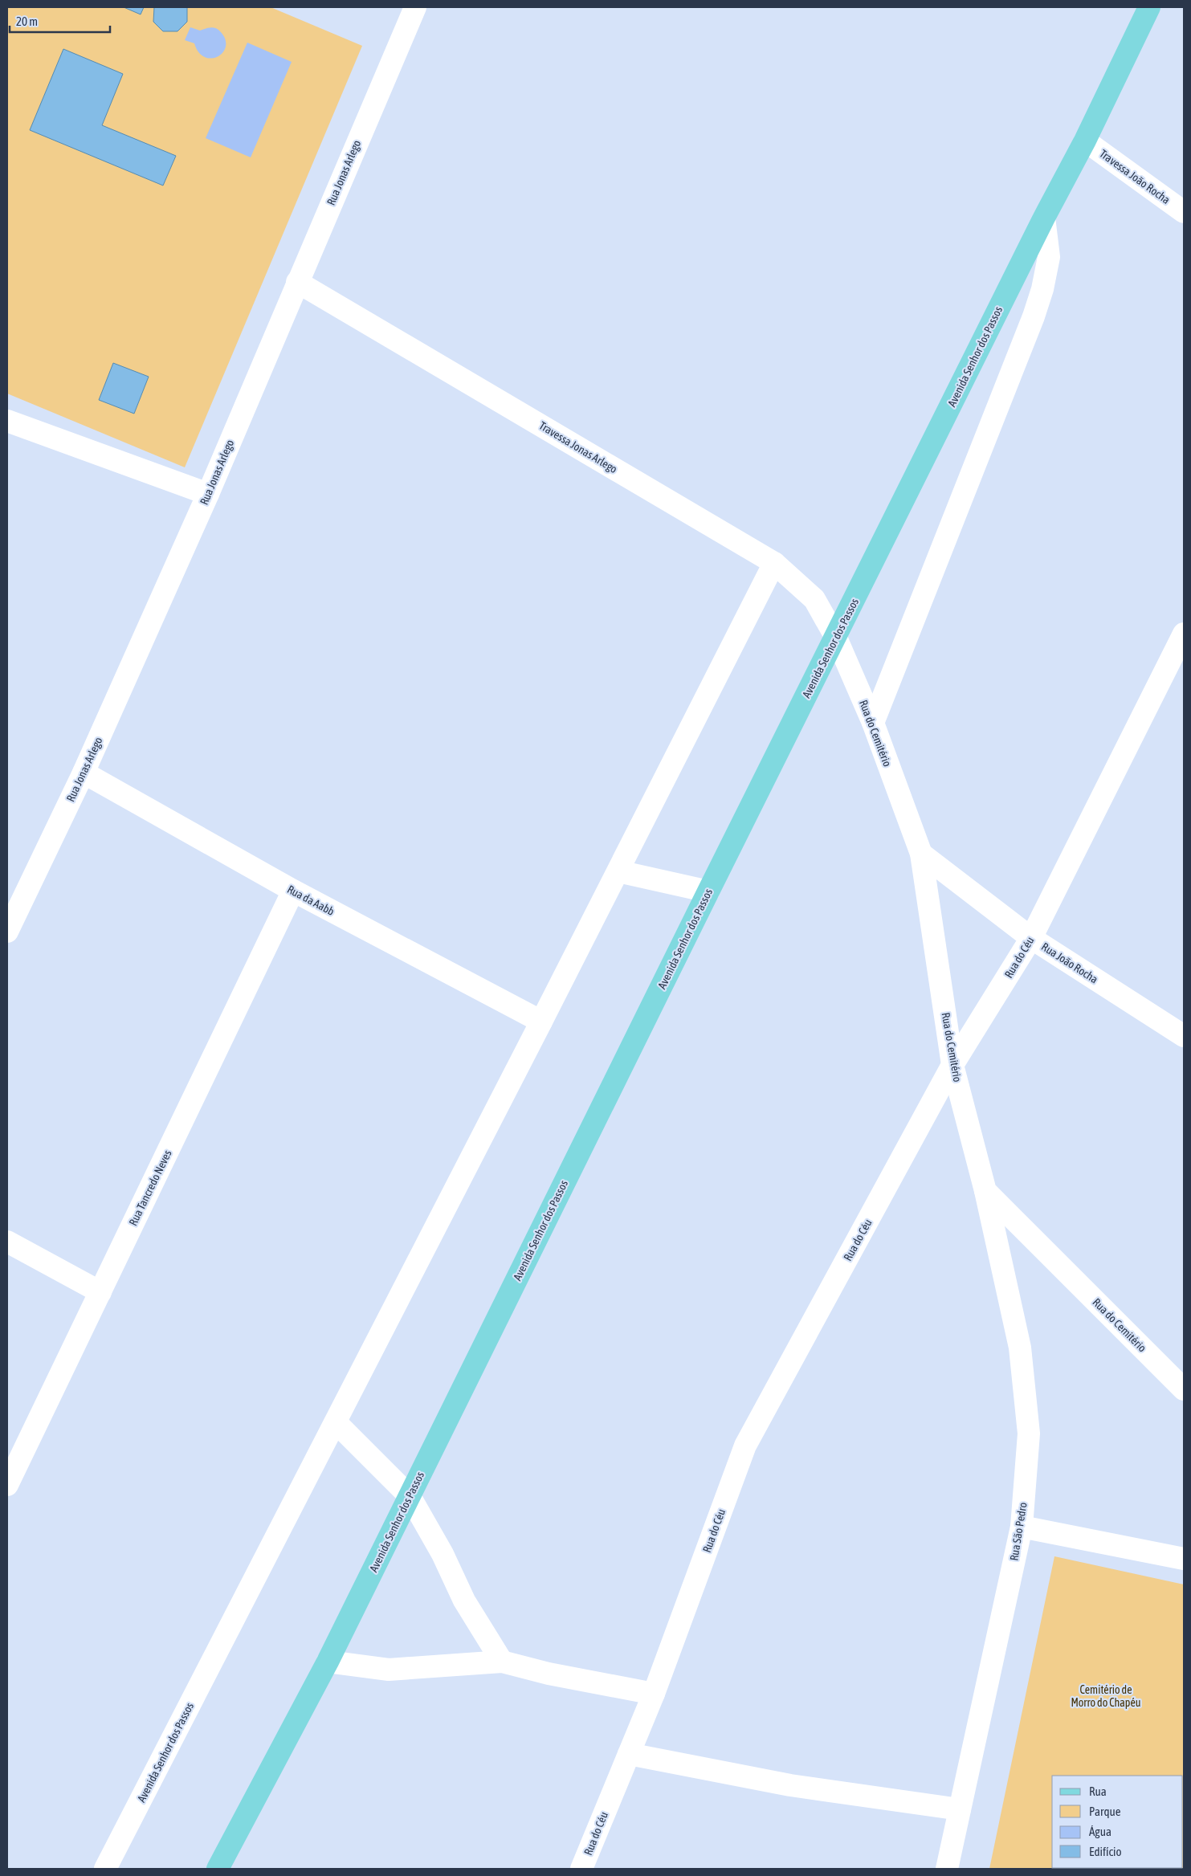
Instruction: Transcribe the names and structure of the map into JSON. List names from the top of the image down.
{
  "streets": {
    "main road": ["Avenida Senhor dos Passos"],
    "street": [
      "Rua Jonas Arlego",
      "Travessa João Rocha",
      "Travessa Jonas Arlego",
      "Rua do Cemitério",
      "Rua da Aabb",
      "Rua do Céu",
      "Rua João Rocha",
      "Rua Tancredo Neves",
      "Rua São Pedro"
    ]
  },
  "crossings": [
    ["Rua Jonas Arlego", "Travessa Jonas Arlego"],
    ["Rua Jonas Arlego", "Rua da Aabb"],
    ["Travessa João Rocha", "Avenida Senhor dos Passos"],
    ["Avenida Senhor dos Passos", "Travessa Jonas Arlego"],
    ["Avenida Senhor dos Passos", "Rua do Cemitério"],
    ["Avenida Senhor dos Passos", "Rua da Aabb"],
    ["Travessa Jonas Arlego", "Rua do Cemitério"],
    ["Rua do Cemitério", "Rua do Céu"],
    ["Rua do Cemitério", "Rua João Rocha"],
    ["Rua do Cemitério", "Rua São Pedro"],
    ["Rua da Aabb", "Rua Tancredo Neves"],
    ["Rua do Céu", "Rua João Rocha"]
  ],
  "parks": ["Cemitério de Morro do Chapéu"],
  "legend": [
    "Rua",
    "Parque",
    "Água",
    "Edifício"
  ],
  "scale_bar": "20 m"
}
